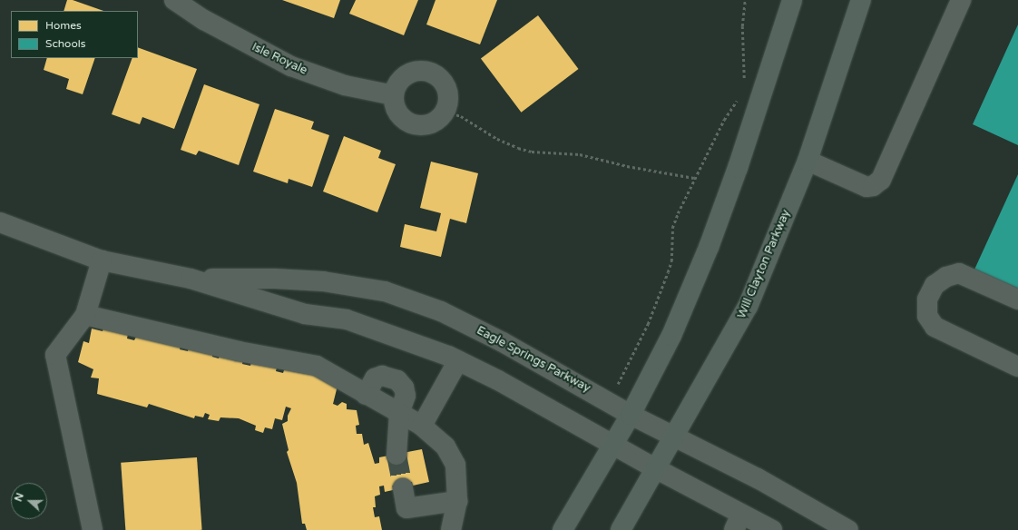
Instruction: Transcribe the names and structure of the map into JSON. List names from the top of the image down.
{
  "streets": {
    "main road": ["Will Clayton Parkway"],
    "street": ["Isle Royale", "Eagle Springs Parkway"]
  },
  "crossings": [
    ["Will Clayton Parkway", "Eagle Springs Parkway"]
  ],
  "legend": ["Homes", "Schools"],
  "north": "left"
}
